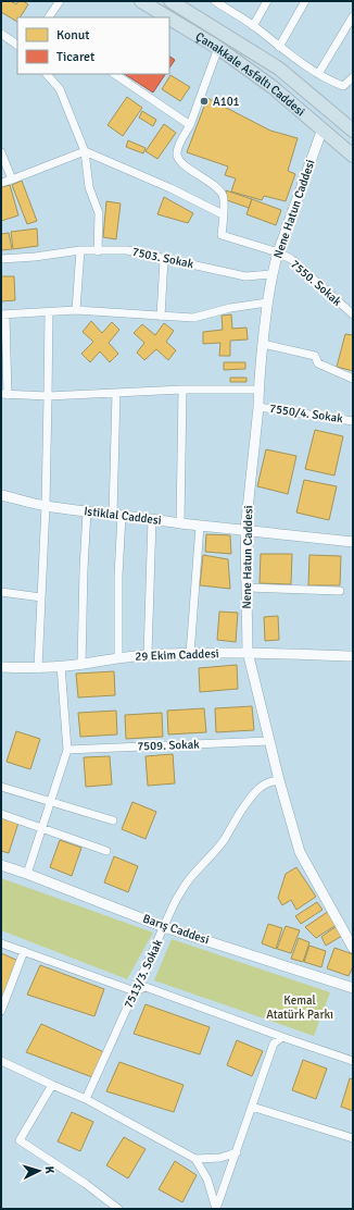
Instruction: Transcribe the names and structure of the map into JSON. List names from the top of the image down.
{
  "streets": {
    "highway": ["Çanakkale Asfaltı Caddesi"],
    "street": [
      "Nene Hatun Caddesi",
      "7503. Sokak",
      "7550. Sokak",
      "7550/4. Sokak",
      "Istiklal Caddesi",
      "29 Ekim Caddesi",
      "7509. Sokak",
      "Barış Caddesi",
      "7513/3. Sokak"
    ]
  },
  "crossings": [
    ["Çanakkale Asfaltı Caddesi", "Nene Hatun Caddesi"],
    ["Nene Hatun Caddesi", "7503. Sokak"],
    ["Nene Hatun Caddesi", "7550. Sokak"],
    ["Nene Hatun Caddesi", "7550/4. Sokak"],
    ["Nene Hatun Caddesi", "Istiklal Caddesi"],
    ["Nene Hatun Caddesi", "29 Ekim Caddesi"],
    ["Nene Hatun Caddesi", "7509. Sokak"],
    ["Nene Hatun Caddesi", "7513/3. Sokak"],
    ["Barış Caddesi", "7513/3. Sokak"]
  ],
  "parks": ["Kemal Atatürk Parkı"],
  "places": ["A101"],
  "legend": ["Konut", "Ticaret"],
  "north": "right"
}
